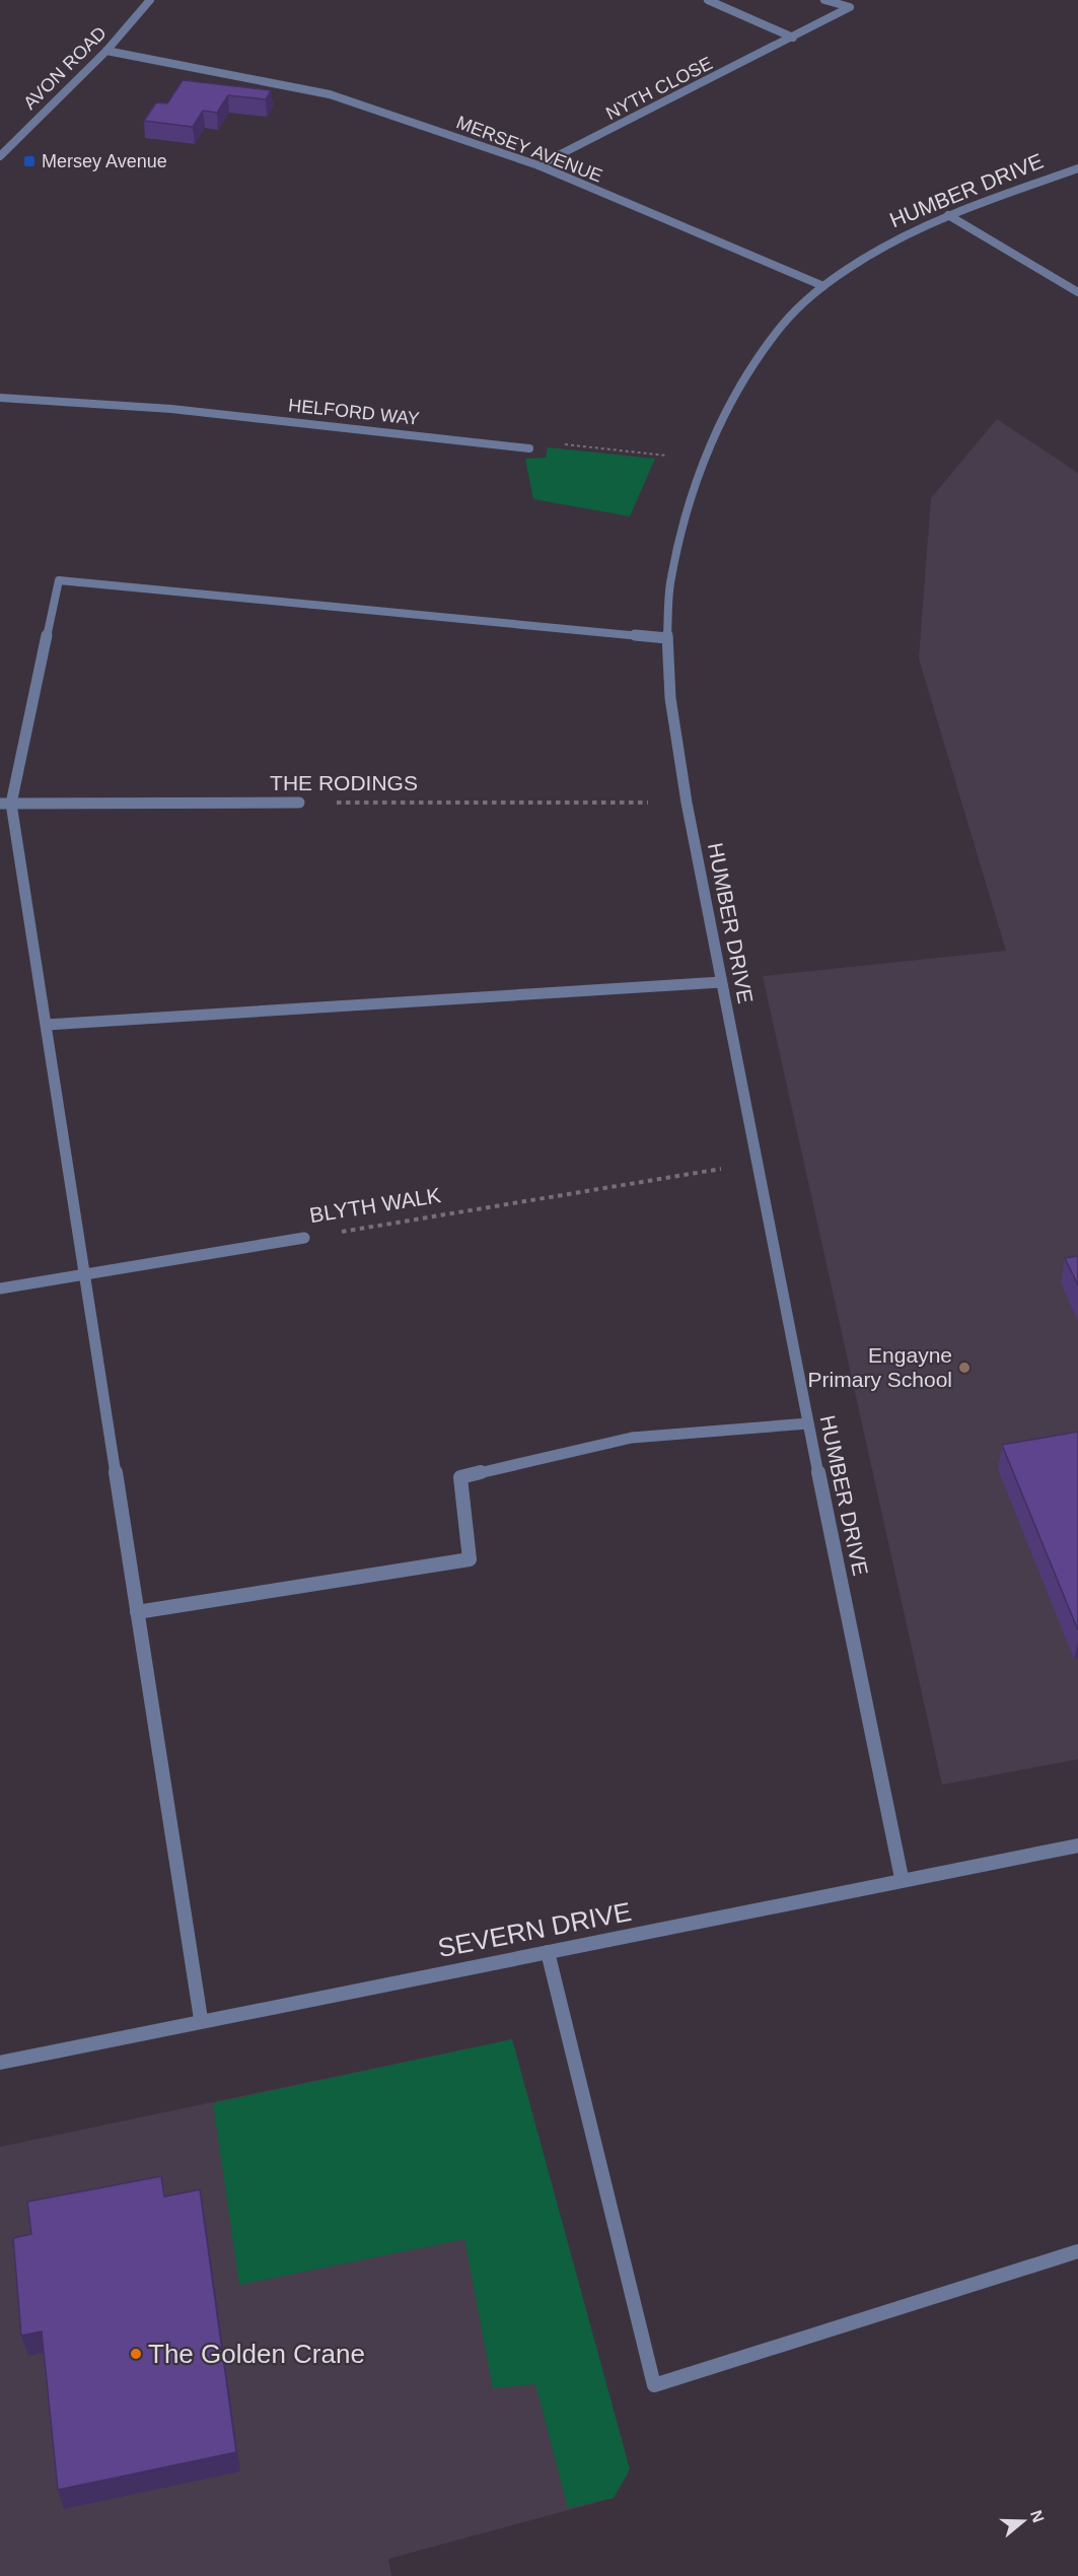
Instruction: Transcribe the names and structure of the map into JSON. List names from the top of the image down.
{
  "streets": {
    "street": [
      "AVON ROAD",
      "NYTH CLOSE",
      "MERSEY AVENUE",
      "HUMBER DRIVE",
      "HELFORD WAY",
      "THE RODINGS",
      "BLYTH WALK",
      "SEVERN DRIVE"
    ]
  },
  "crossings": [
    ["AVON ROAD", "MERSEY AVENUE"],
    ["NYTH CLOSE", "MERSEY AVENUE"],
    ["MERSEY AVENUE", "HUMBER DRIVE"],
    ["HUMBER DRIVE", "THE RODINGS"],
    ["HUMBER DRIVE", "BLYTH WALK"],
    ["HUMBER DRIVE", "SEVERN DRIVE"]
  ],
  "places": {
    "transit": ["Mersey Avenue"],
    "other": ["Engayne Primary School", "The Golden Crane"]
  },
  "north": "right"
}
